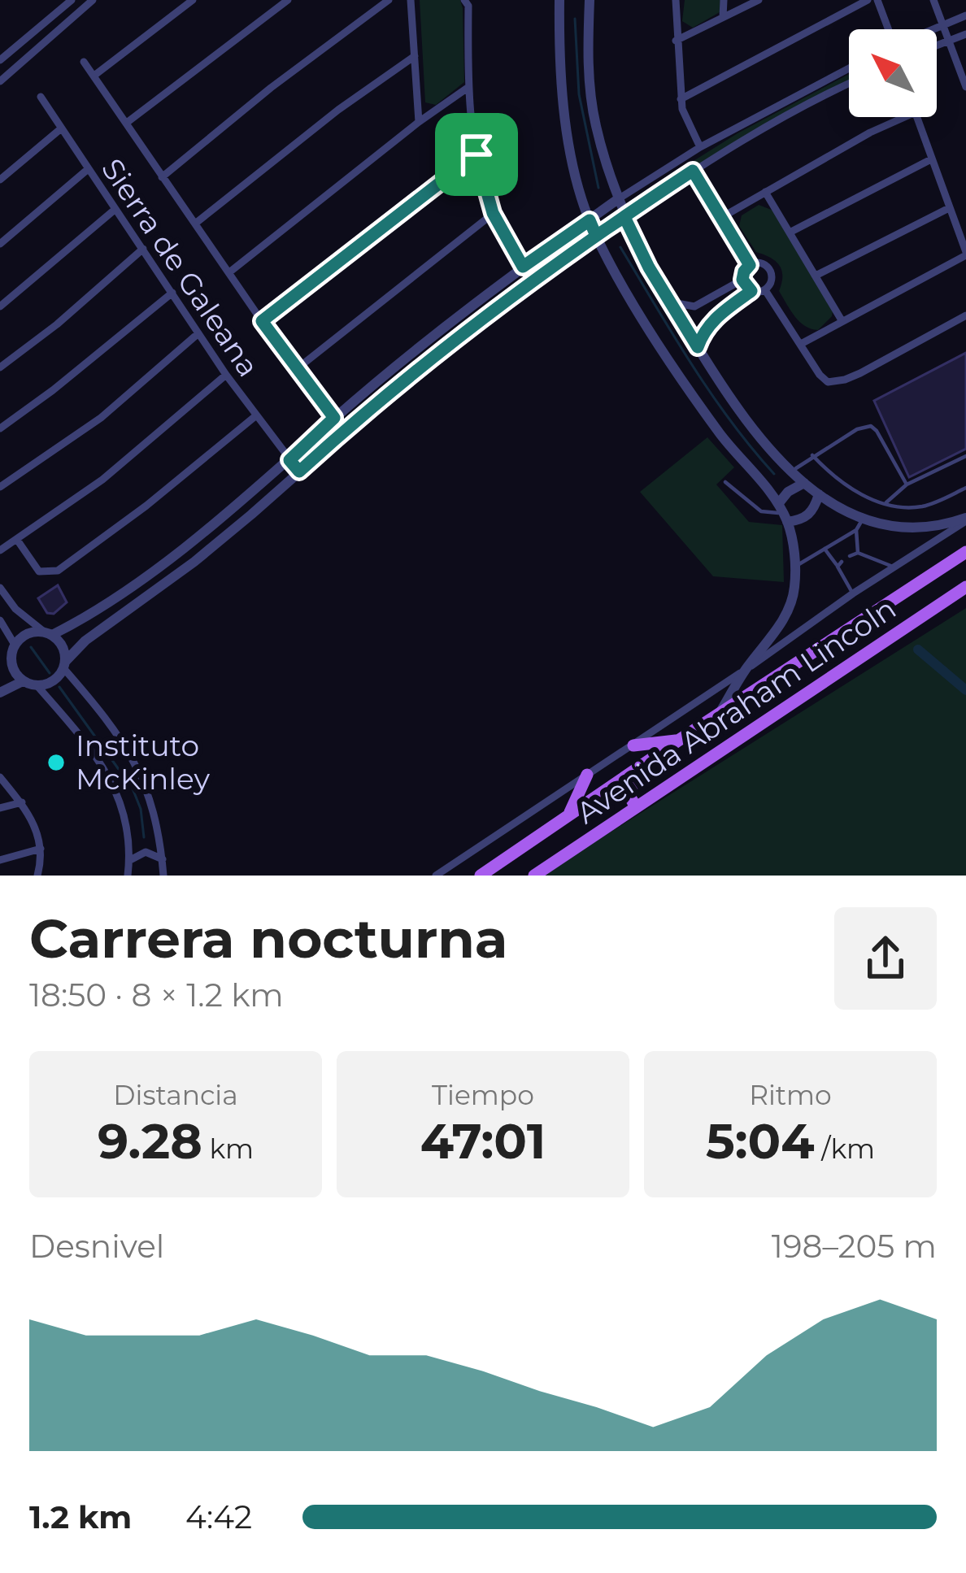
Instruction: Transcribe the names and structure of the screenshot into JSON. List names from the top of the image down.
{
  "streets": {
    "main road": ["Avenida Abraham Lincoln"],
    "street": ["Sierra de Galeana"]
  },
  "places": ["Instituto McKinley"],
  "north": "top left",
  "page": {
    "heading": ["Carrera nocturna", "18:50 · 8 × 1.2 km"],
    "stats": [
      ["Distancia", "9.28 km"],
      ["Tiempo", "47:01"],
      ["Ritmo", "5:04 /km"]
    ],
    "chart": ["Desnivel", "198–205 m"],
    "list": [
      {
        "name": "1.2 km",
        "note": "4:42"
      }
    ]
  }
}
